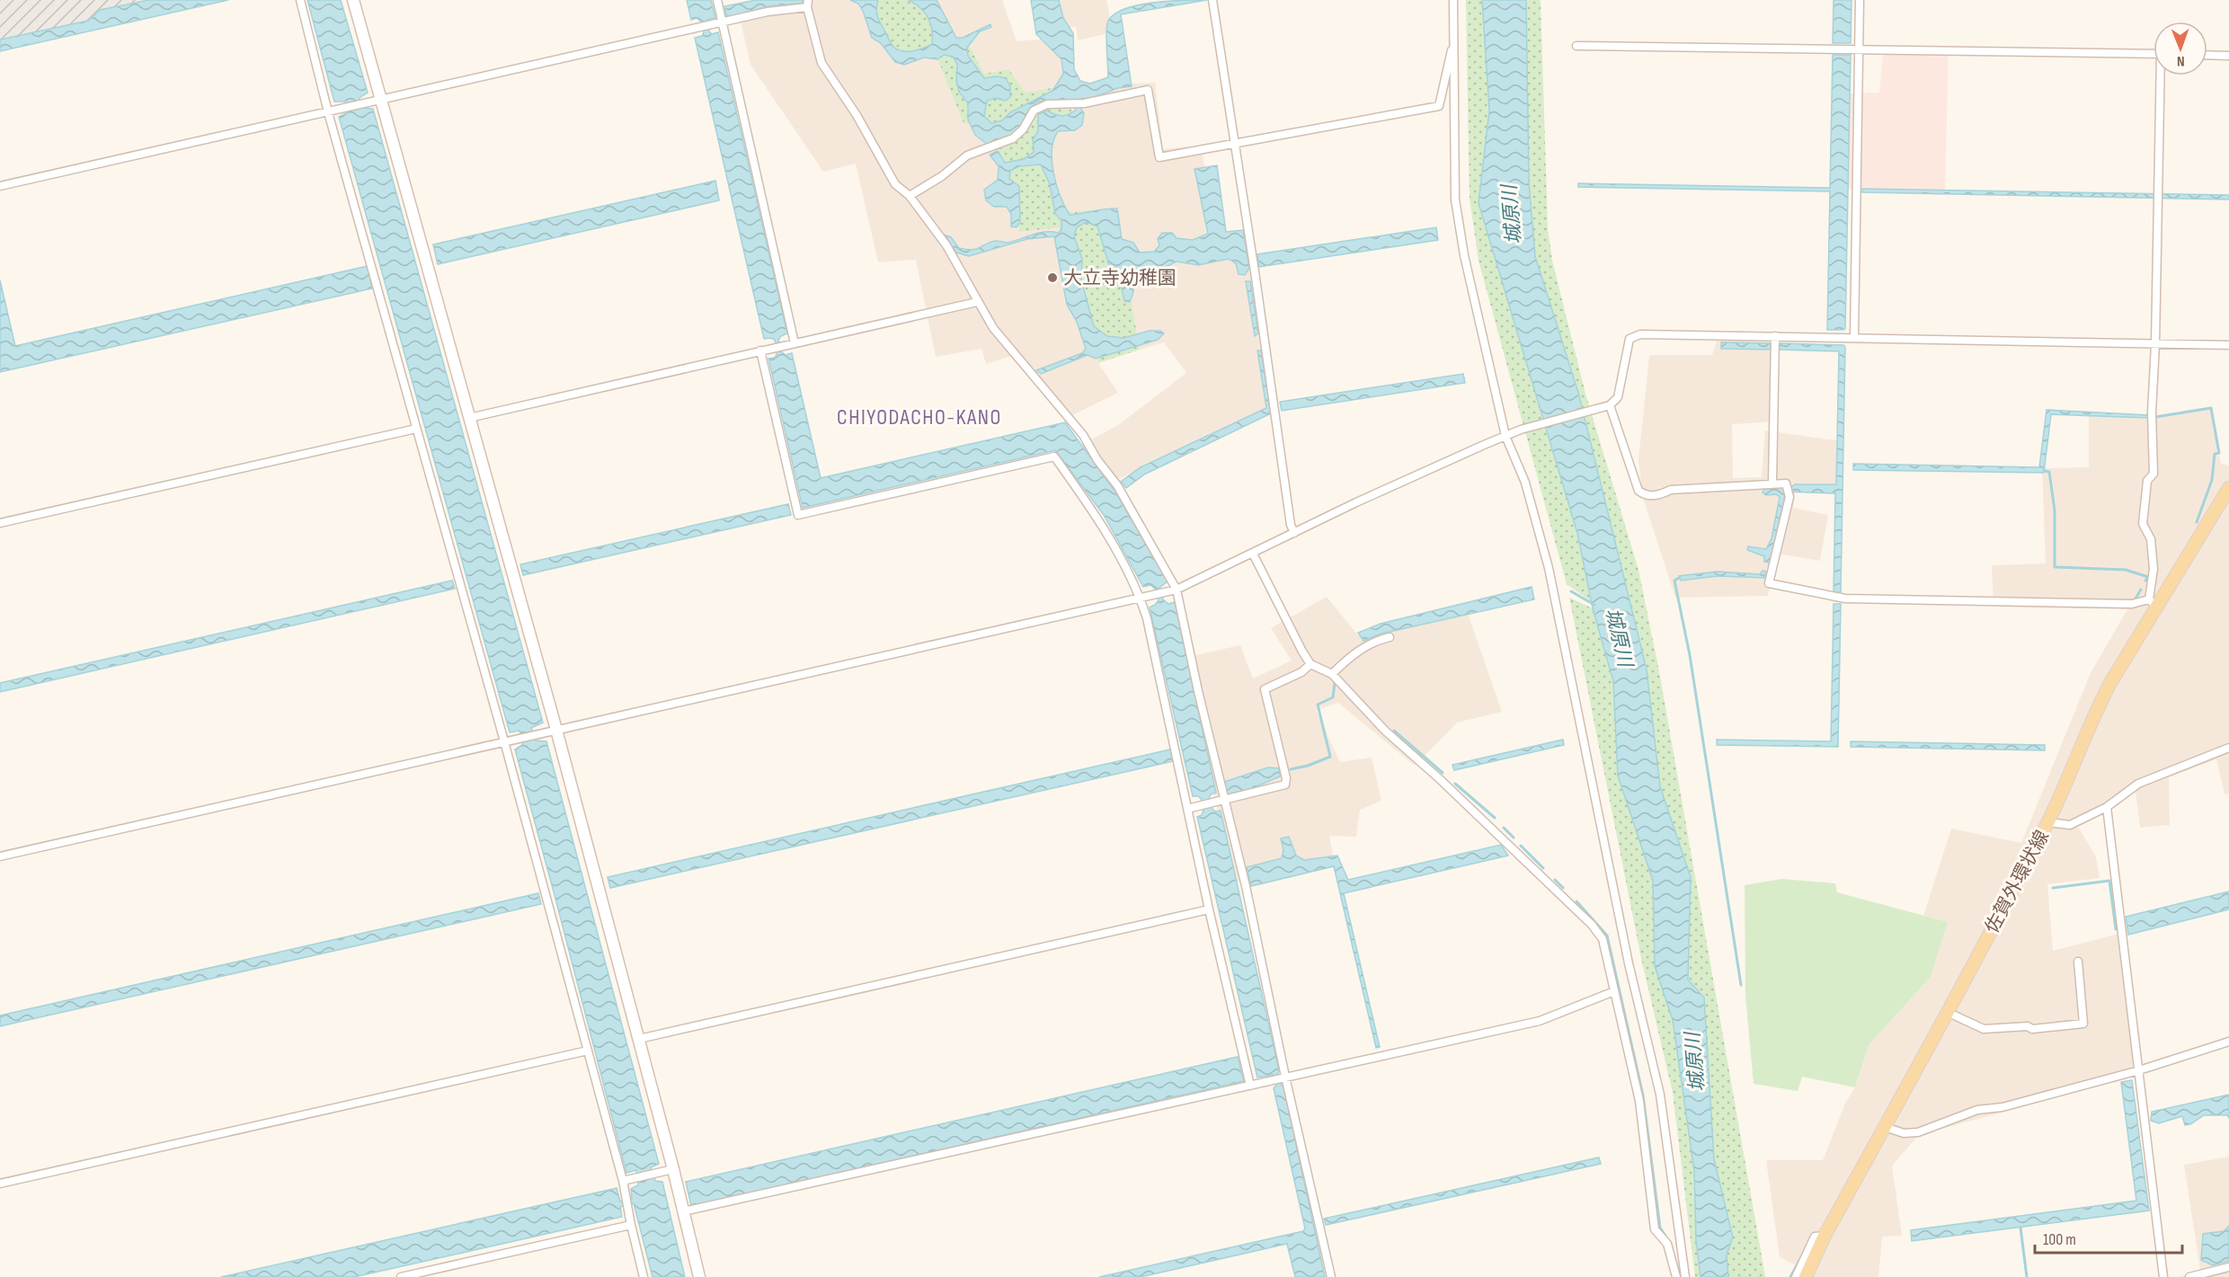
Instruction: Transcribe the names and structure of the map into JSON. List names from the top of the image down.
{
  "streets": {
    "main road": ["佐賀外環状線"]
  },
  "districts": ["CHIYODACHO-KANO"],
  "water": ["城原川"],
  "places": ["大立寺幼稚園"],
  "scale_bar": "100 m",
  "north": "bottom"
}
